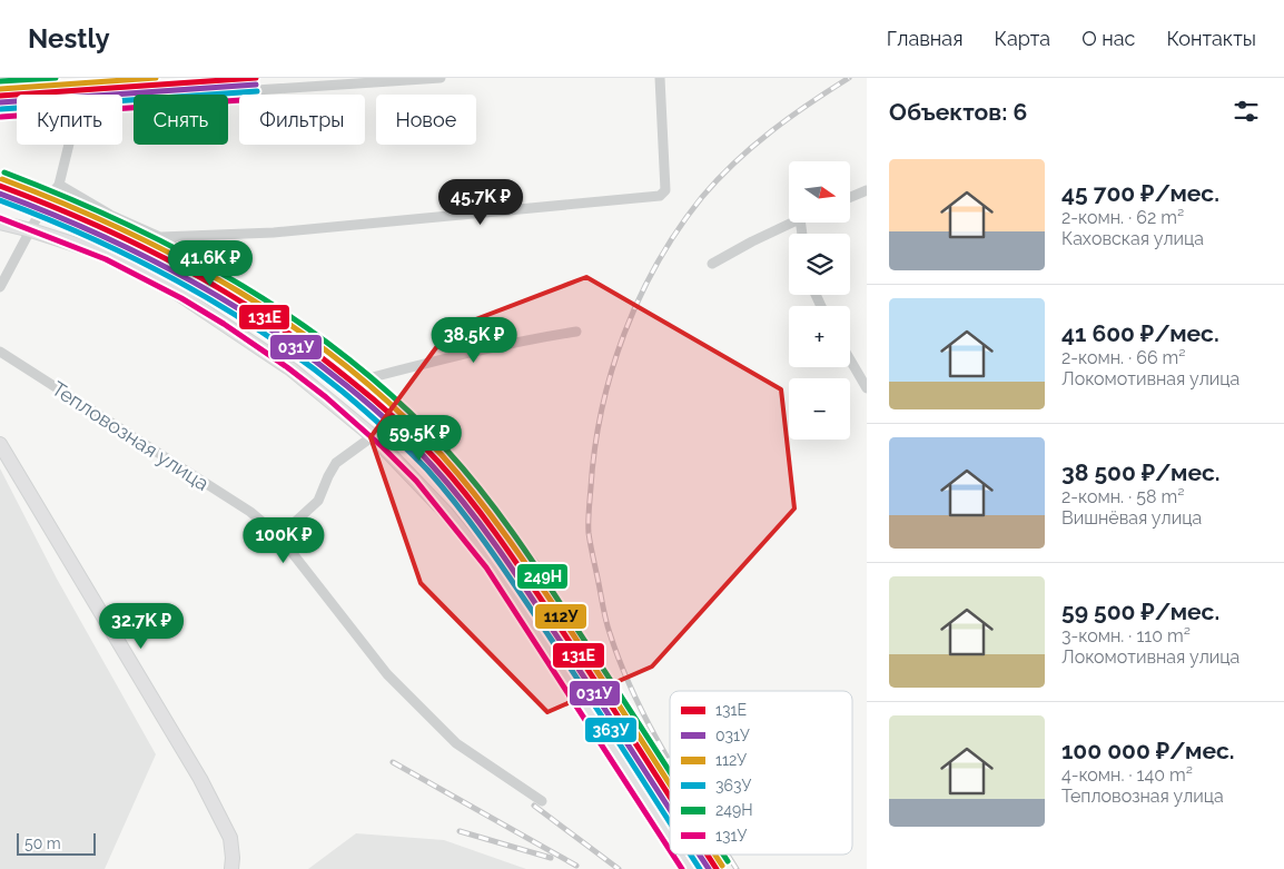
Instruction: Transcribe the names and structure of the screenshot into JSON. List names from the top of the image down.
{
  "streets": {
    "street": ["Тепловозная улица"]
  },
  "lines": [
    "transit line 131Е",
    "transit line 112У",
    "transit line 249Н",
    "transit line 031У",
    "transit line 363У",
    "transit line 131У"
  ],
  "legend": [
    "131Е",
    "031У",
    "112У",
    "363У",
    "249Н",
    "131У"
  ],
  "scale_bar": "50 m",
  "north": "right",
  "page": {
    "header": "Nestly",
    "nav": [
      "Главная",
      "Карта",
      "О нас",
      "Контакты"
    ],
    "heading": "Объектов: 6",
    "chip": [
      "Купить",
      "Снять",
      "Фильтры",
      "Новое"
    ],
    "list": [
      {
        "name": "45 700 ₽/мес.",
        "note": "2-комн. · 62 m² · Каховская улица"
      },
      {
        "name": "41 600 ₽/мес.",
        "note": "2-комн. · 66 m² · Локомотивная улица"
      },
      {
        "name": "38 500 ₽/мес.",
        "note": "2-комн. · 58 m² · Вишнёвая улица"
      },
      {
        "name": "59 500 ₽/мес.",
        "note": "3-комн. · 110 m² · Локомотивная улица"
      },
      {
        "name": "100 000 ₽/мес.",
        "note": "4-комн. · 140 m² · Тепловозная улица"
      }
    ],
    "map_buttons": ["+", "−"],
    "price": [
      "45.7K ₽",
      "41.6K ₽",
      "38.5K ₽",
      "59.5K ₽",
      "100K ₽",
      "32.7K ₽"
    ],
    "scale": "50 m"
  }
}
